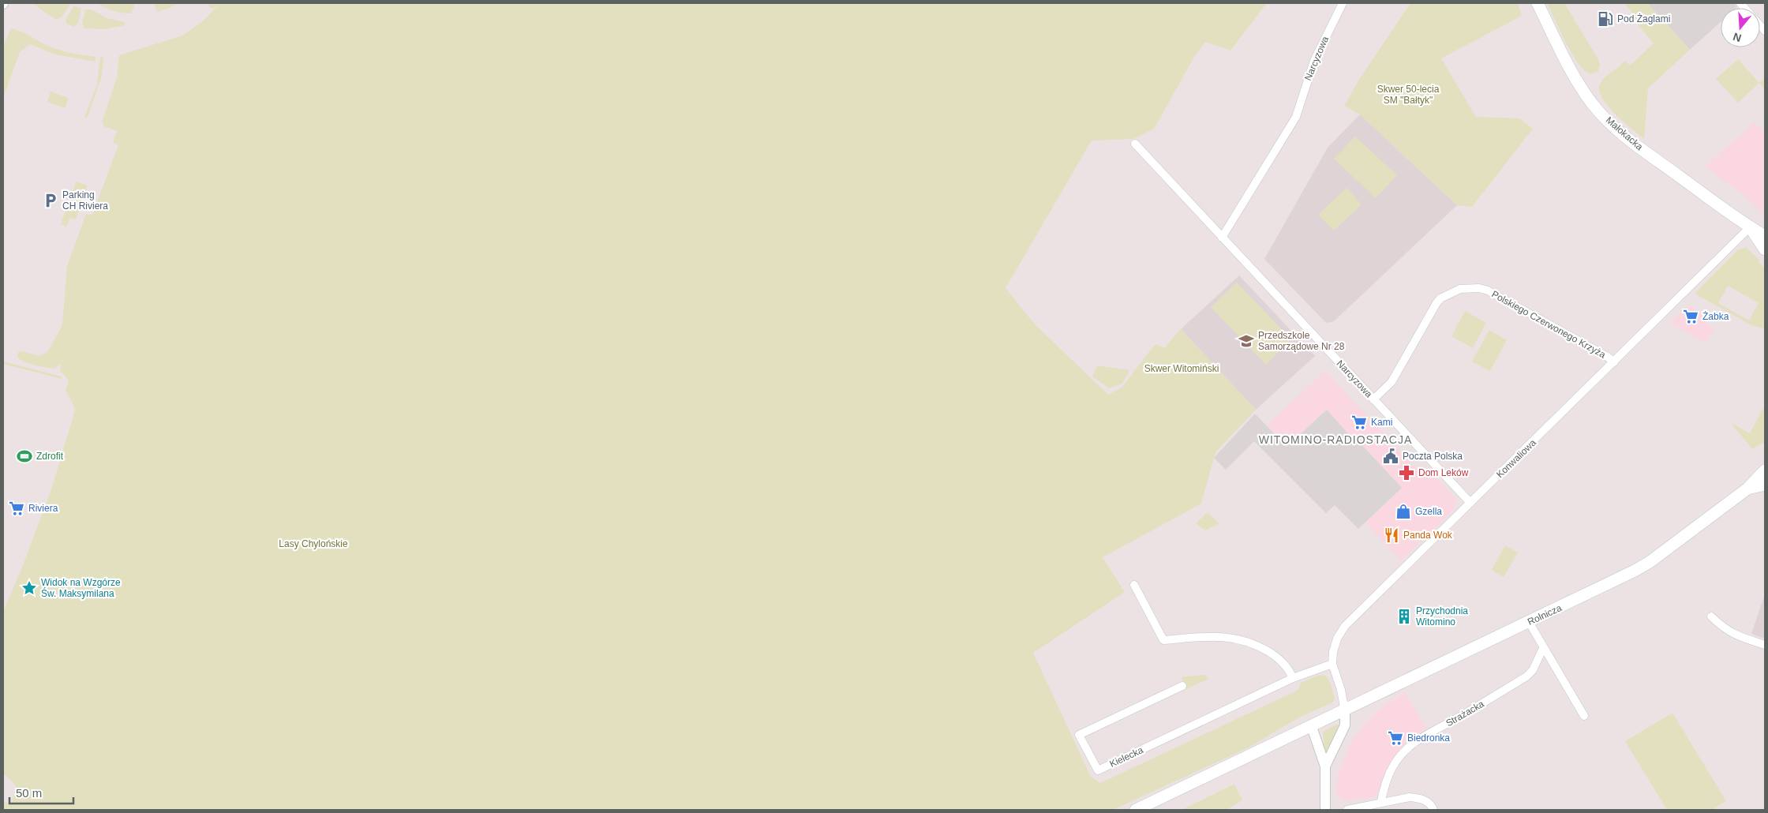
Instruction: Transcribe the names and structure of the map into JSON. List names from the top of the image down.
{
  "streets": {
    "main road": ["Małokacka", "Rolnicza"],
    "street": [
      "Narcyzowa",
      "Polskiego Czerwonego Krzyża",
      "Konwaliowa",
      "Strażacka",
      "Kielecka"
    ]
  },
  "crossings": [
    ["Narcyzowa", "Polskiego Czerwonego Krzyża"],
    ["Narcyzowa", "Konwaliowa"],
    ["Małokacka", "Konwaliowa"],
    ["Polskiego Czerwonego Krzyża", "Konwaliowa"],
    ["Konwaliowa", "Rolnicza"],
    ["Konwaliowa", "Kielecka"]
  ],
  "districts": ["WITOMINO-RADIOSTACJA"],
  "parks": ["Skwer 50-lecia SM \"Bałtyk\"", "Skwer Witomiński", "Lasy Chylońskie"],
  "places": {
    "fuel station": ["Pod Żaglami"],
    "parking": ["Parking CH Riviera"],
    "supermarket": [
      "Żabka",
      "Kami",
      "Riviera",
      "Biedronka"
    ],
    "school or university": ["Przedszkole Samorządowe Nr 28"],
    "sports": ["Zdrofit"],
    "public building": ["Poczta Polska"],
    "pharmacy": ["Dom Leków"],
    "shop": ["Gzella"],
    "restaurant": ["Panda Wok"],
    "place": ["Widok na Wzgórze Św. Maksymilana"],
    "building": ["Przychodnia Witomino"]
  },
  "scale_bar": "50 m",
  "north": "bottom"
}
